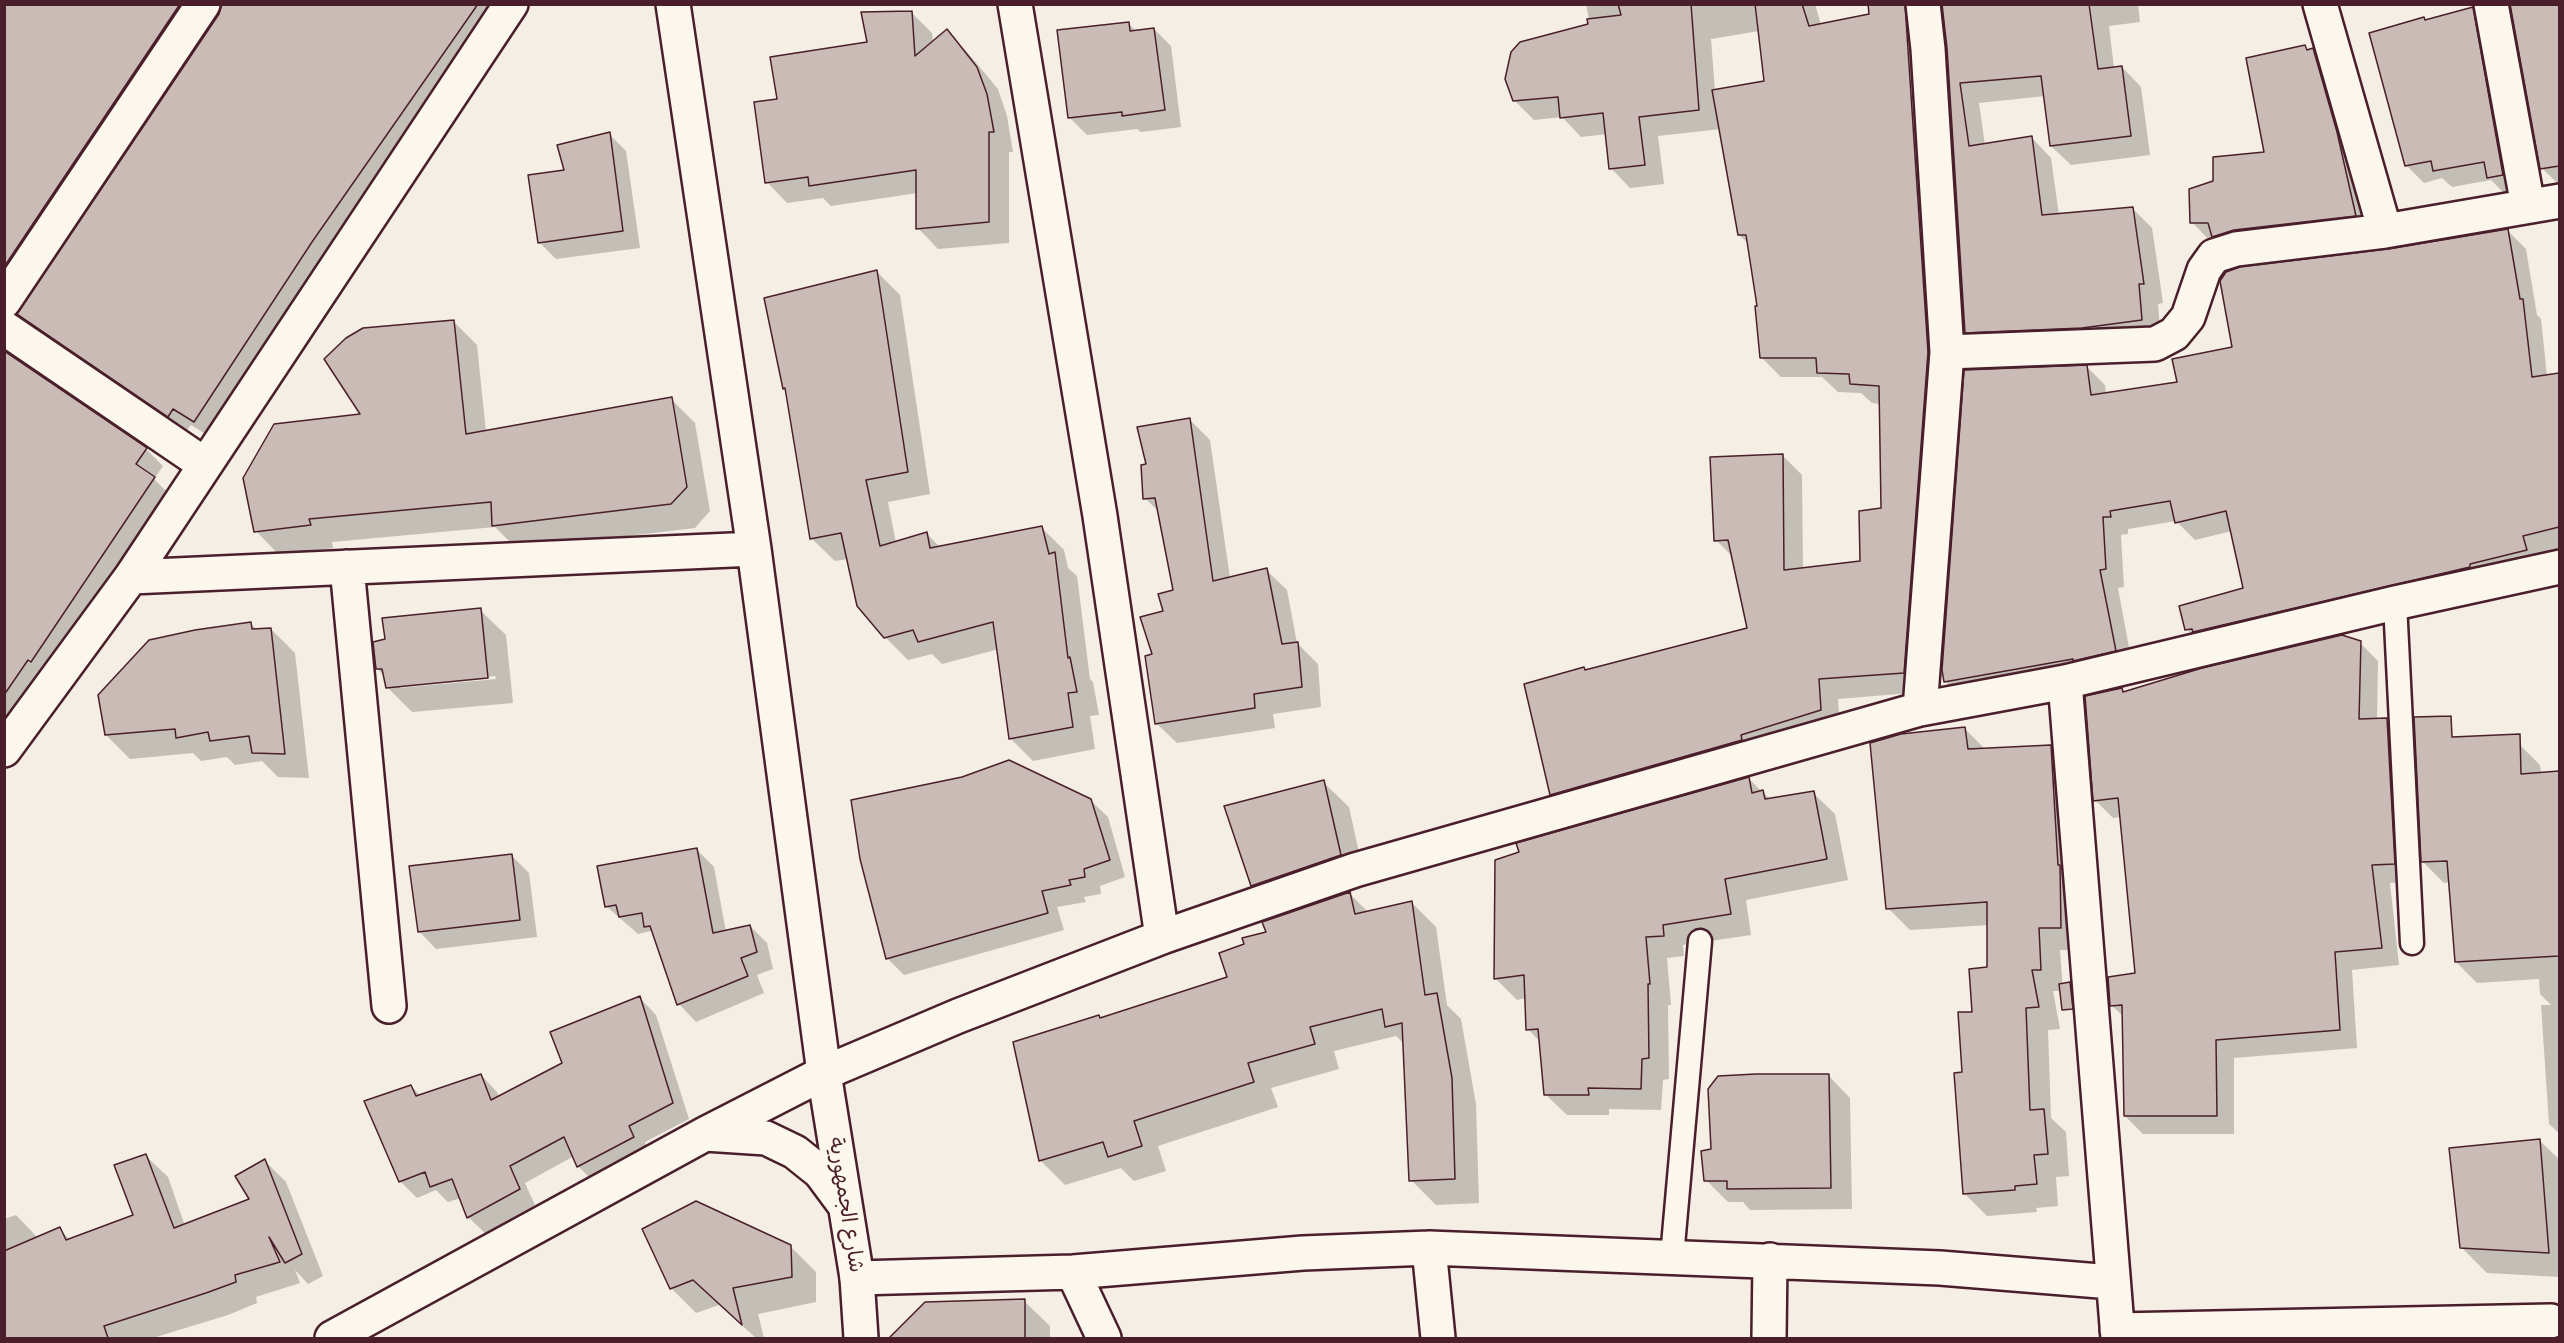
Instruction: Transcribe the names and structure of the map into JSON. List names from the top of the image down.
{
  "streets": {
    "street": ["شارع الجمهورية"]
  }
}
